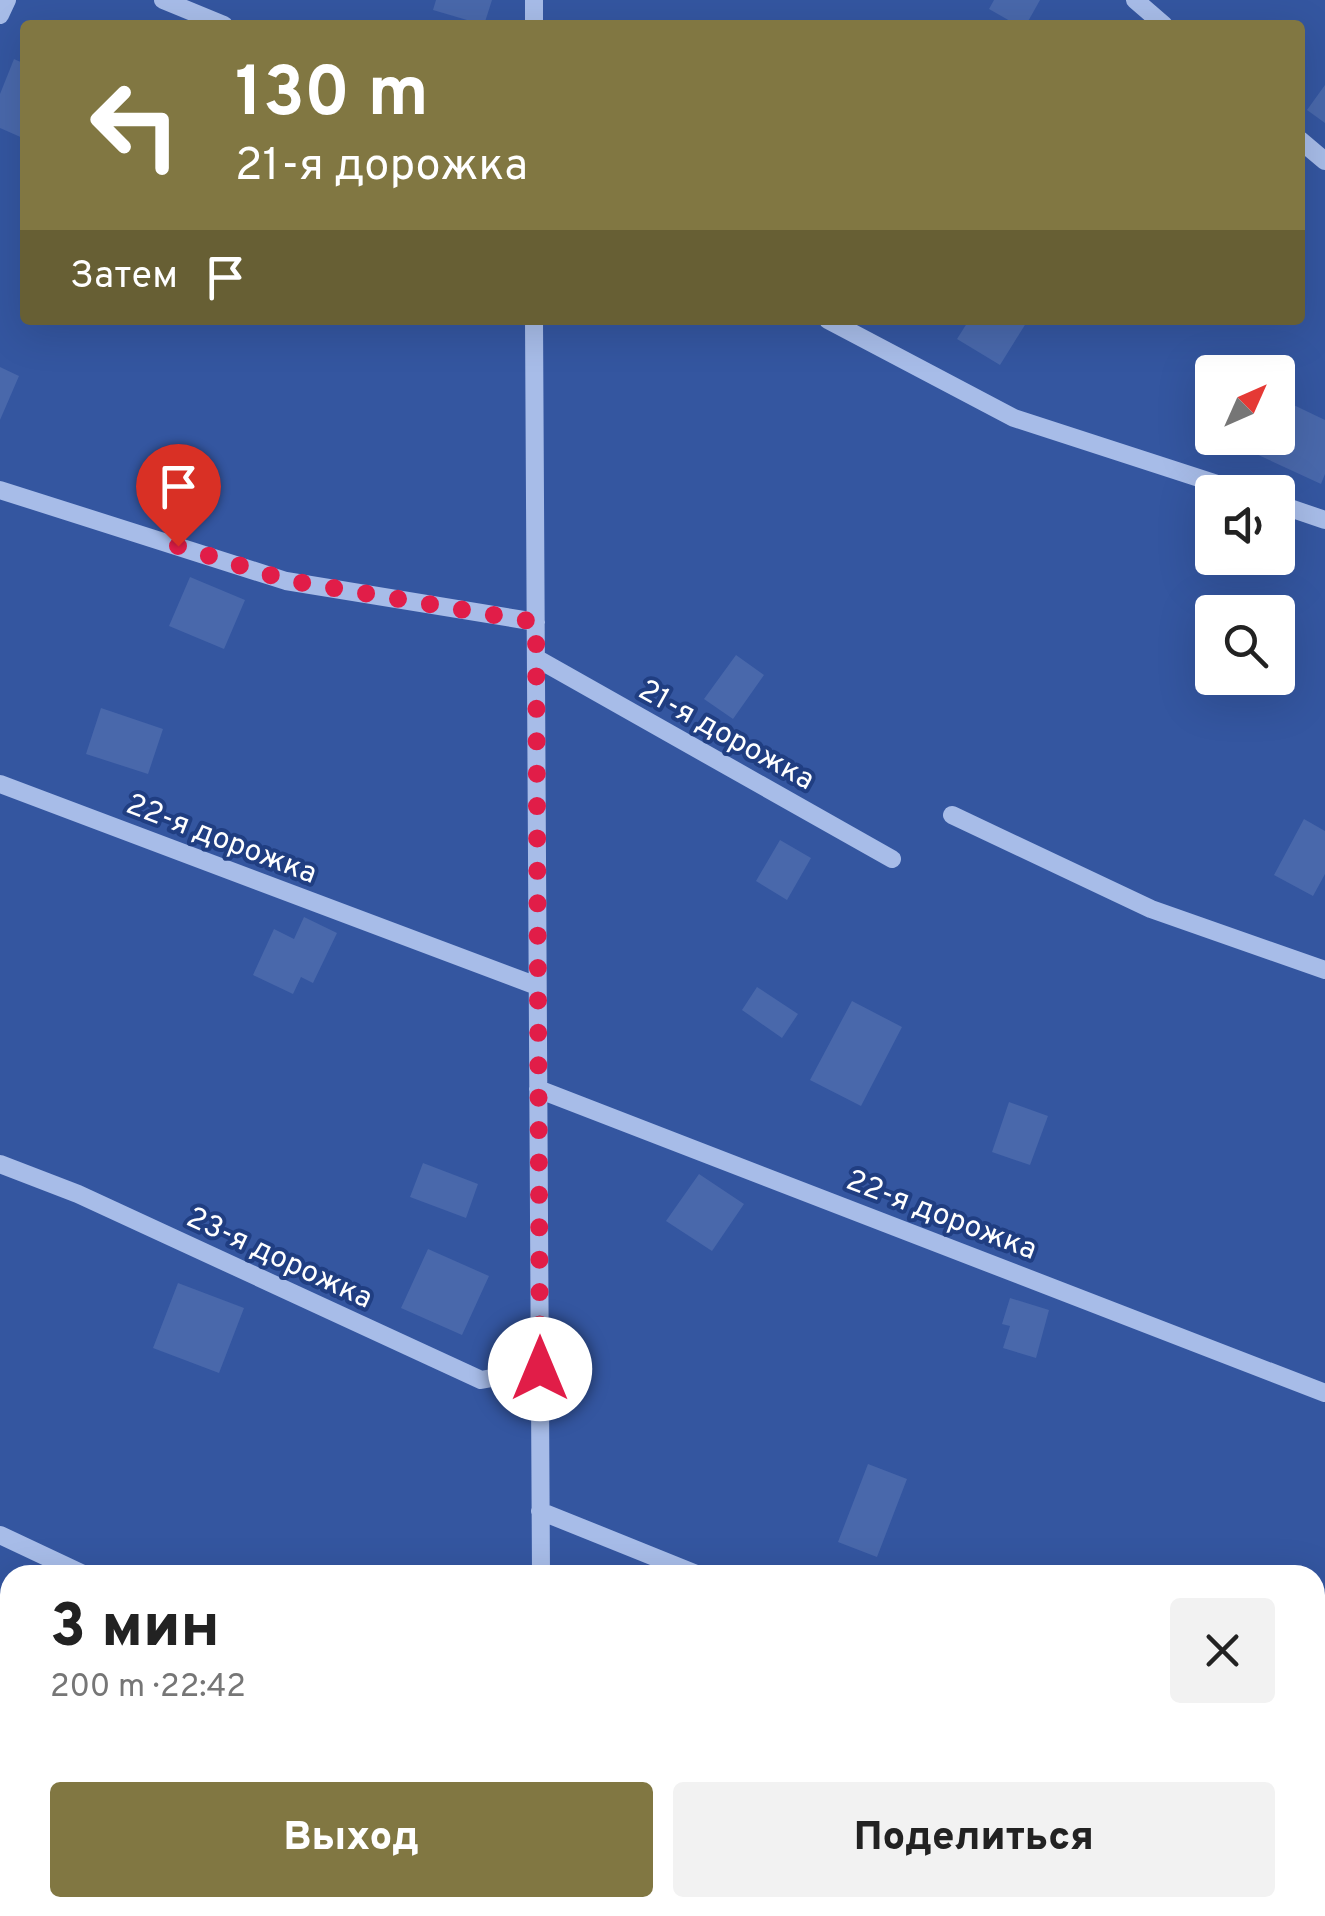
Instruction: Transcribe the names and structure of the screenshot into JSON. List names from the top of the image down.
{
  "streets": {
    "street": ["21-я дорожка", "22-я дорожка", "23-я дорожка"]
  },
  "north": "top right",
  "page": {
    "turn": ["130 m", "21-я дорожка"],
    "then": "Затем",
    "heading": ["3 мин", "200 m · 22:42"],
    "buttons": ["Выход", "Поделиться"]
  }
}
